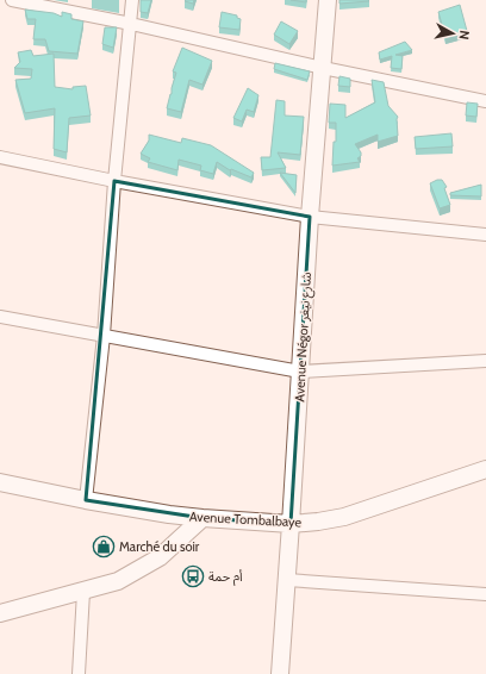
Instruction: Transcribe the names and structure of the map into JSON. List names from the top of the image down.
{
  "streets": {
    "main road": ["Avenue Négor شارع نيغر", "Avenue Tombalbaye"]
  },
  "crossings": [
    ["Avenue Négor شارع نيغر", "Avenue Tombalbaye"]
  ],
  "places": {
    "shop": ["Marché du soir"],
    "bus stop": ["أم حمة"]
  },
  "north": "right"
}
